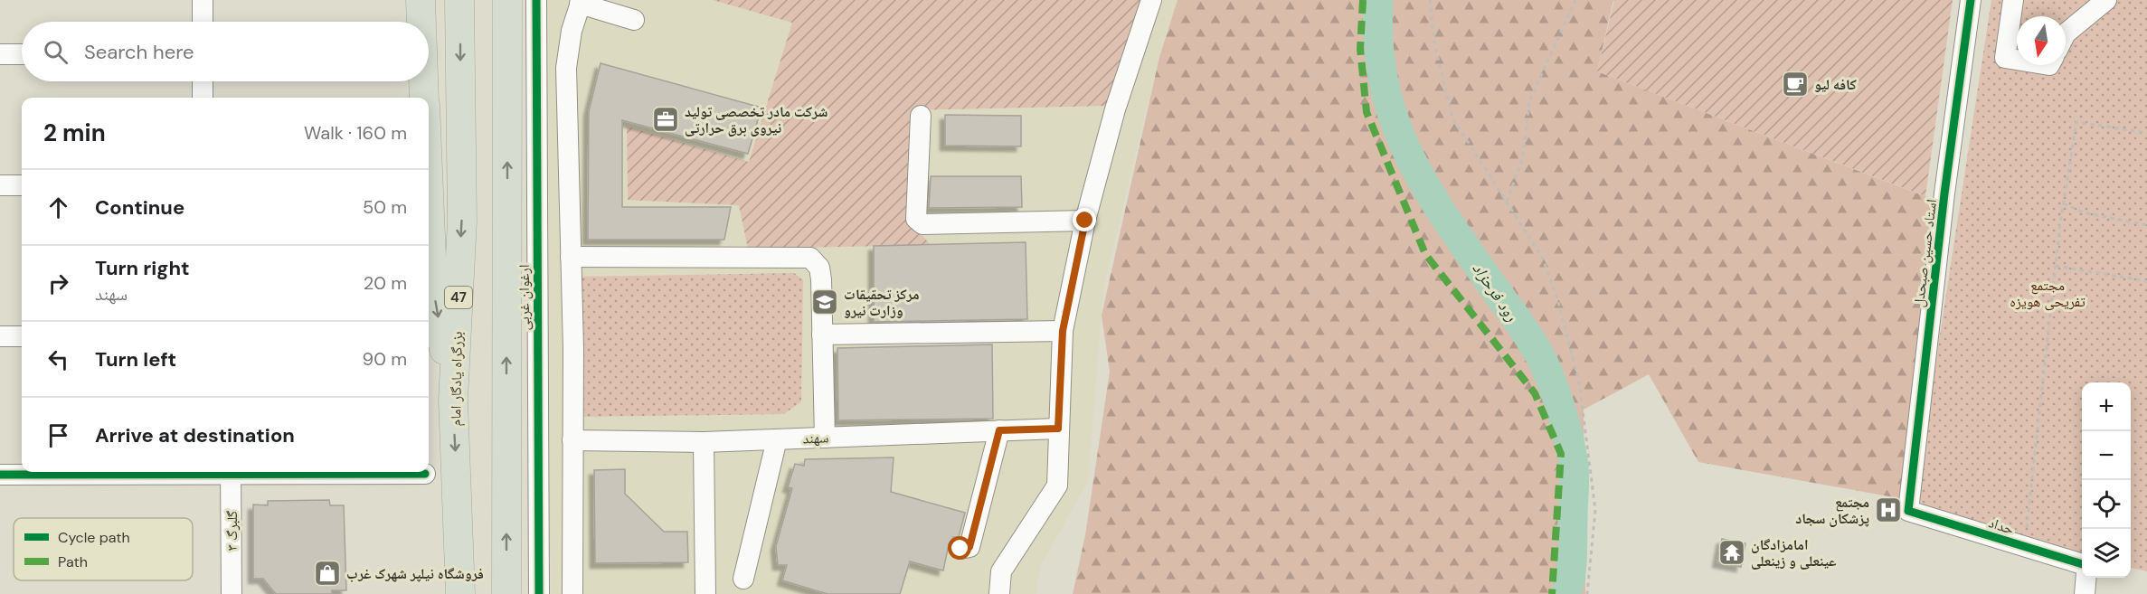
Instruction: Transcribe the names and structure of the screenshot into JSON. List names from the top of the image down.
{
  "streets": {
    "highway": ["47", "بزرگراه یادگار امام"],
    "street": [
      "استاد حسین صبحدل",
      "ارغوان غربی",
      "سهند",
      "حداد",
      "گلبرگ ۳"
    ]
  },
  "crossings": [
    ["استاد حسین صبحدل", "حداد"]
  ],
  "water": ["رود فرحزاد"],
  "parks": ["مجتمع تفریحی هویزه"],
  "places": {
    "cafe": ["کافه لیو"],
    "office": ["شرکت مادر تخصصی تولید نیروی برق حرارتی"],
    "school or university": ["مرکز تحقیقات وزارت نیرو"],
    "hospital": ["مجتمع پزشکان سجاد"],
    "temple": ["امامزادگان عینعلی و زینعلی"],
    "shop": ["فروشگاه نیلپر شهرک غرب"]
  },
  "legend": ["Cycle path", "Path"],
  "north": "bottom",
  "page": {
    "search": "Search here",
    "heading": ["2 min", "Walk · 160 m"],
    "list": [
      ["Continue", "50 m"],
      ["Turn right", "سهند", "20 m"],
      ["Turn left", "90 m"],
      "Arrive at destination"
    ],
    "map_buttons": ["+", "−"]
  }
}
